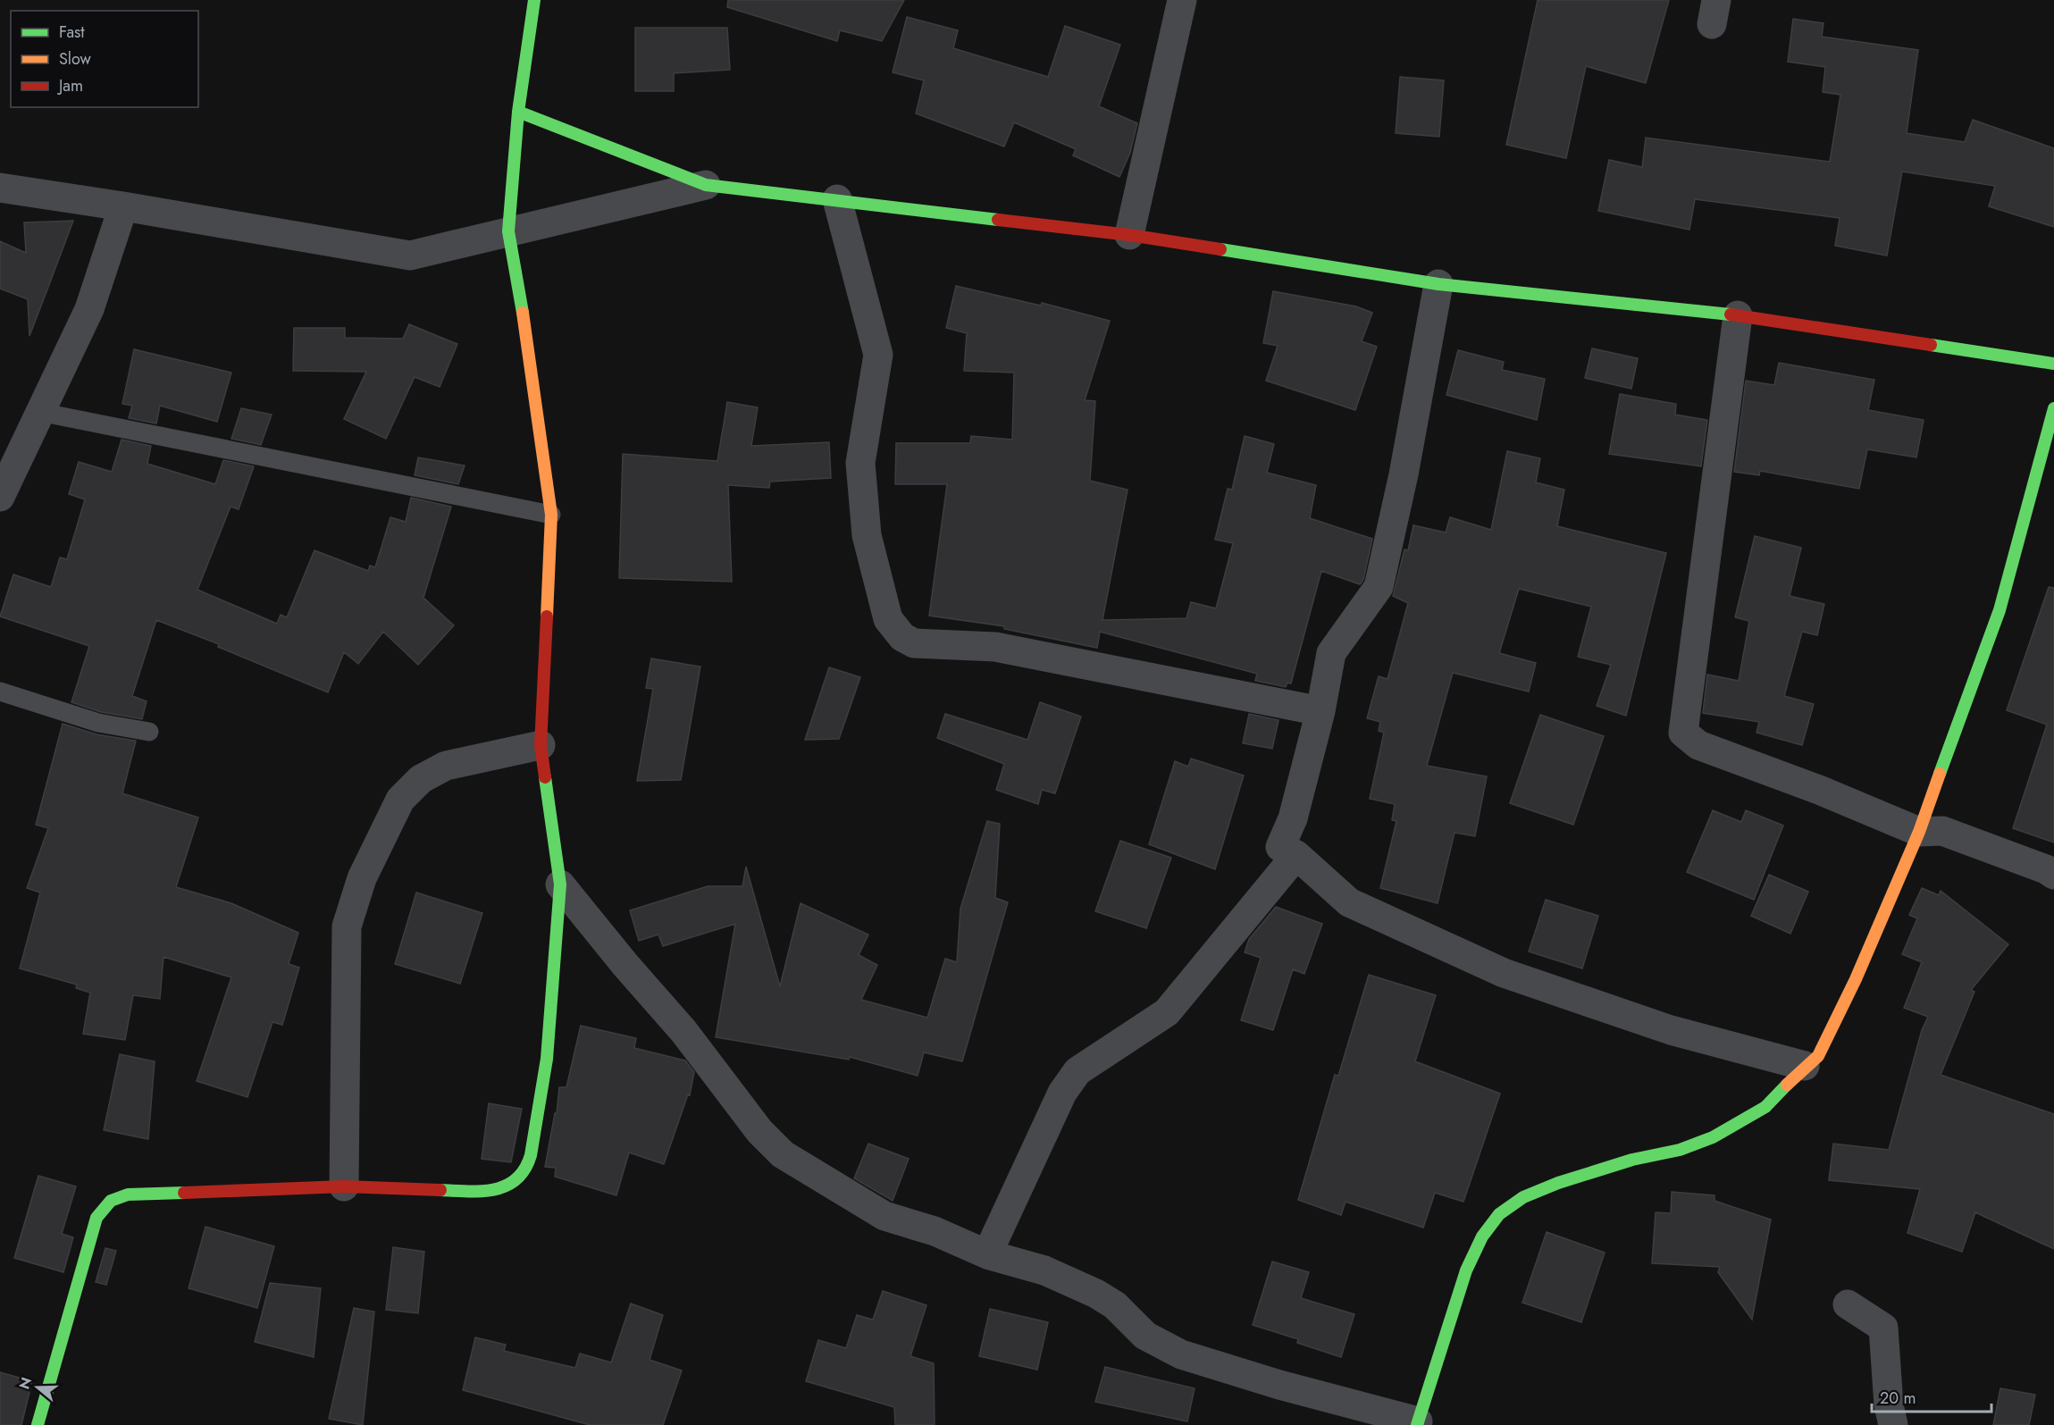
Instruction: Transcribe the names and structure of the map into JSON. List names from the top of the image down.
{
  "legend": ["Fast", "Slow", "Jam"],
  "scale_bar": "20 m",
  "north": "left"
}
